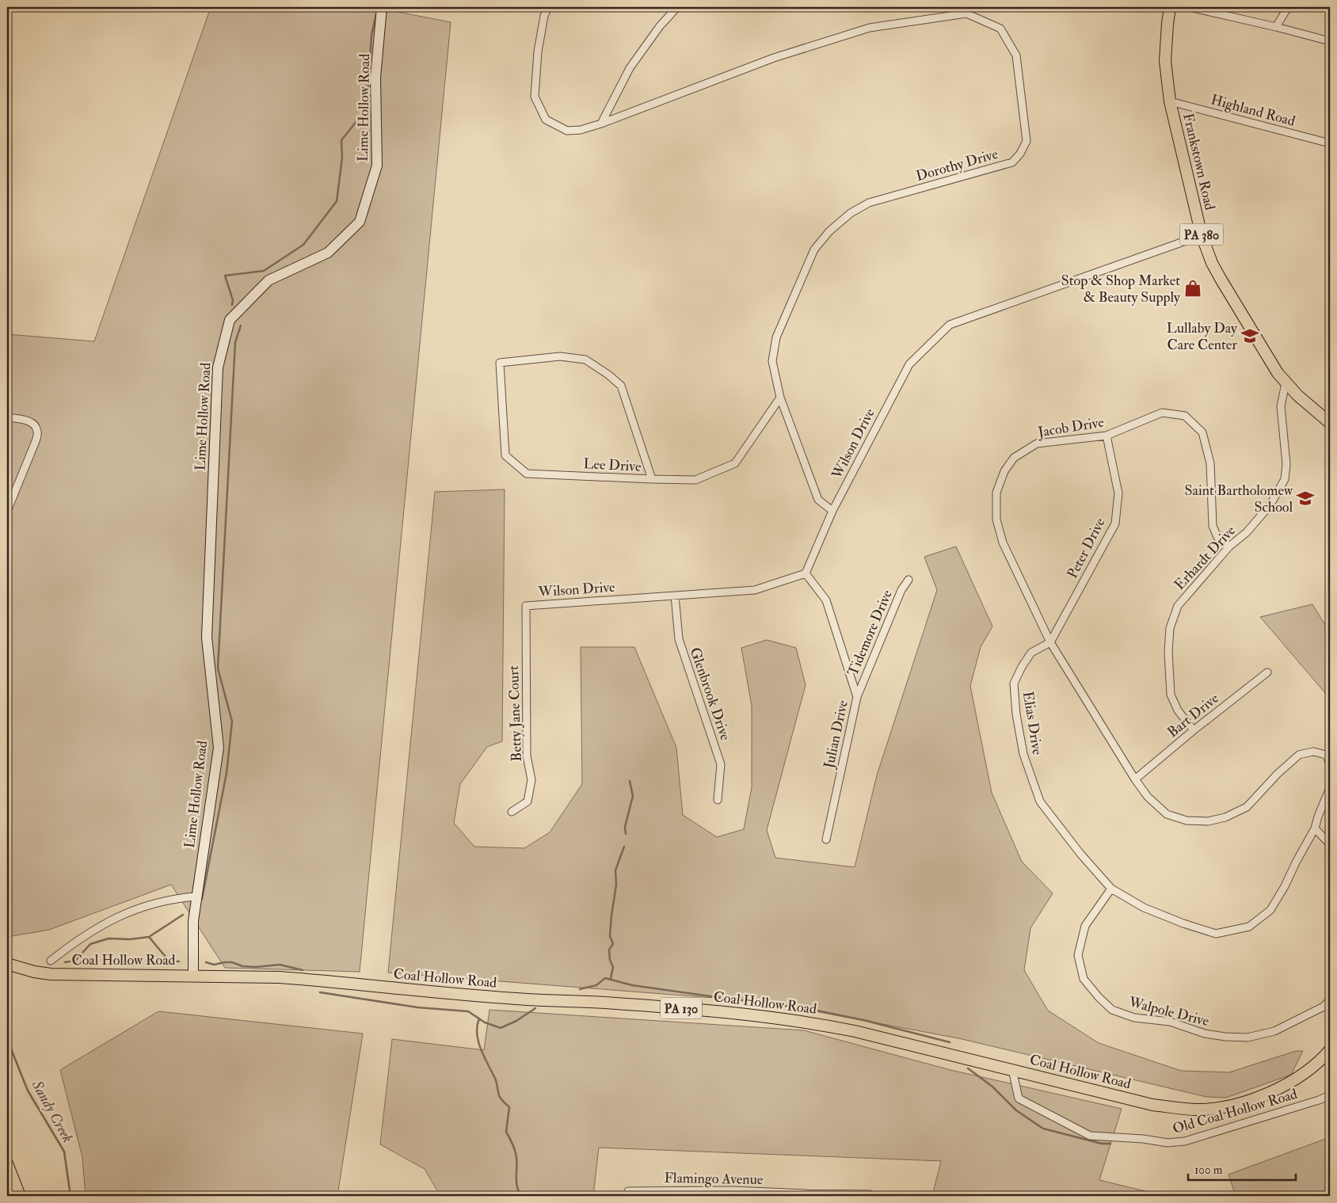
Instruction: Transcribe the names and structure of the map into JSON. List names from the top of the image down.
{
  "streets": {
    "main road": [
      "Frankstown Road",
      "PA 380",
      "Coal Hollow Road",
      "PA 130"
    ],
    "street": [
      "Lime Hollow Road",
      "Highland Road",
      "Dorothy Drive",
      "Jacob Drive",
      "Wilson Drive",
      "Lee Drive",
      "Peter Drive",
      "Erhardt Drive",
      "Tidemore Drive",
      "Glenbrook Drive",
      "Betty Jane Court",
      "Bart Drive",
      "Elias Drive",
      "Julian Drive",
      "Walpole Drive",
      "Old Coal Hollow Road",
      "Flamingo Avenue"
    ]
  },
  "crossings": [
    ["Lime Hollow Road", "Coal Hollow Road"],
    ["Highland Road", "Frankstown Road"],
    ["Frankstown Road", "Wilson Drive"],
    ["Frankstown Road", "Erhardt Drive"],
    ["Dorothy Drive", "Wilson Drive"],
    ["Dorothy Drive", "Lee Drive"],
    ["Jacob Drive", "Peter Drive"],
    ["Jacob Drive", "Erhardt Drive"],
    ["Jacob Drive", "Elias Drive"],
    ["Wilson Drive", "Glenbrook Drive"],
    ["Wilson Drive", "Betty Jane Court"],
    ["Wilson Drive", "Julian Drive"],
    ["Peter Drive", "Elias Drive"],
    ["Erhardt Drive", "Bart Drive"],
    ["Tidemore Drive", "Julian Drive"],
    ["Elias Drive", "Walpole Drive"],
    ["Coal Hollow Road", "Old Coal Hollow Road"]
  ],
  "water": ["Sandy Creek"],
  "places": {
    "shop": ["Stop & Shop Market & Beauty Supply"],
    "school or university": ["Lullaby Day Care Center", "Saint Bartholomew School"]
  },
  "scale_bar": "100 m"
}
